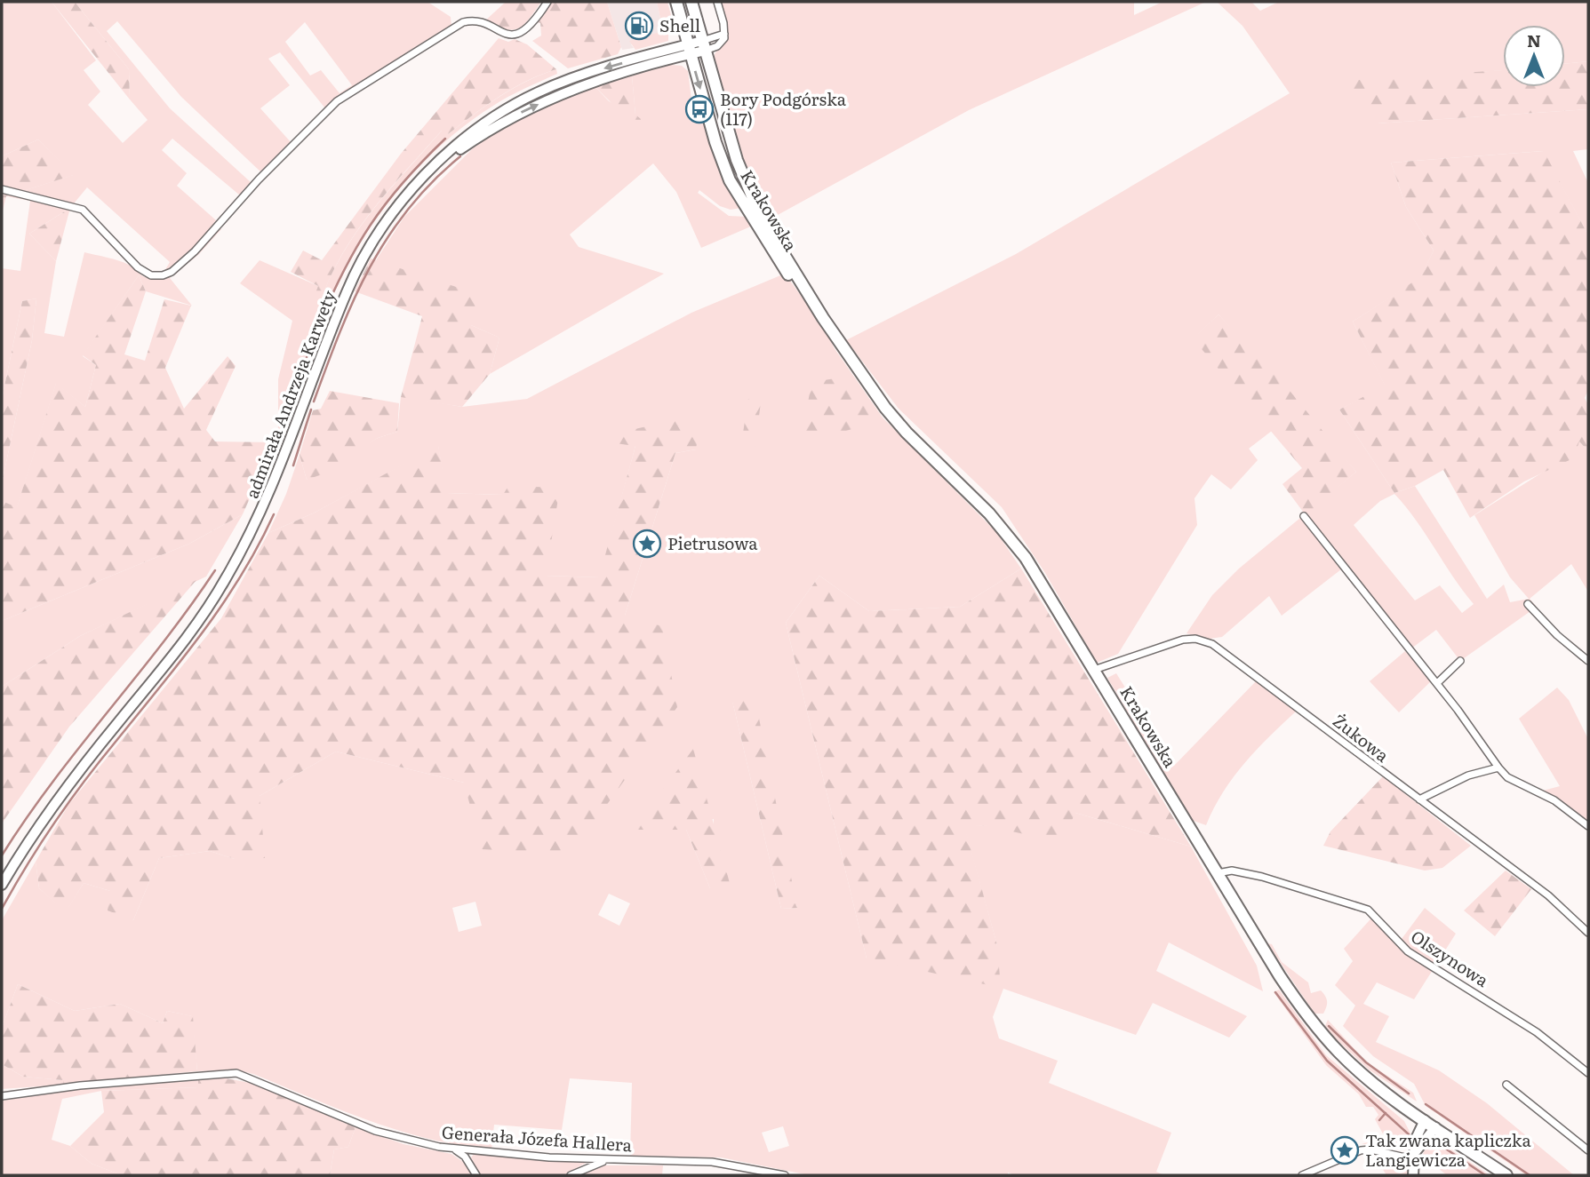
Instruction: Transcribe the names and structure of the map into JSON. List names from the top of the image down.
{
  "streets": {
    "main road": ["Krakowska", "admirała Andrzeja Karwety"],
    "street": ["Żukowa", "Olszynowa", "Generała Józefa Hallera"]
  },
  "crossings": [
    ["Krakowska", "admirała Andrzeja Karwety"],
    ["Krakowska", "Żukowa"],
    ["Krakowska", "Olszynowa"]
  ],
  "places": {
    "fuel station": ["Shell"],
    "bus stop": ["Bory Podgórska (117)"],
    "place": ["Pietrusowa", "Tak zwana kapliczka Langiewicza"]
  },
  "north": "top"
}
